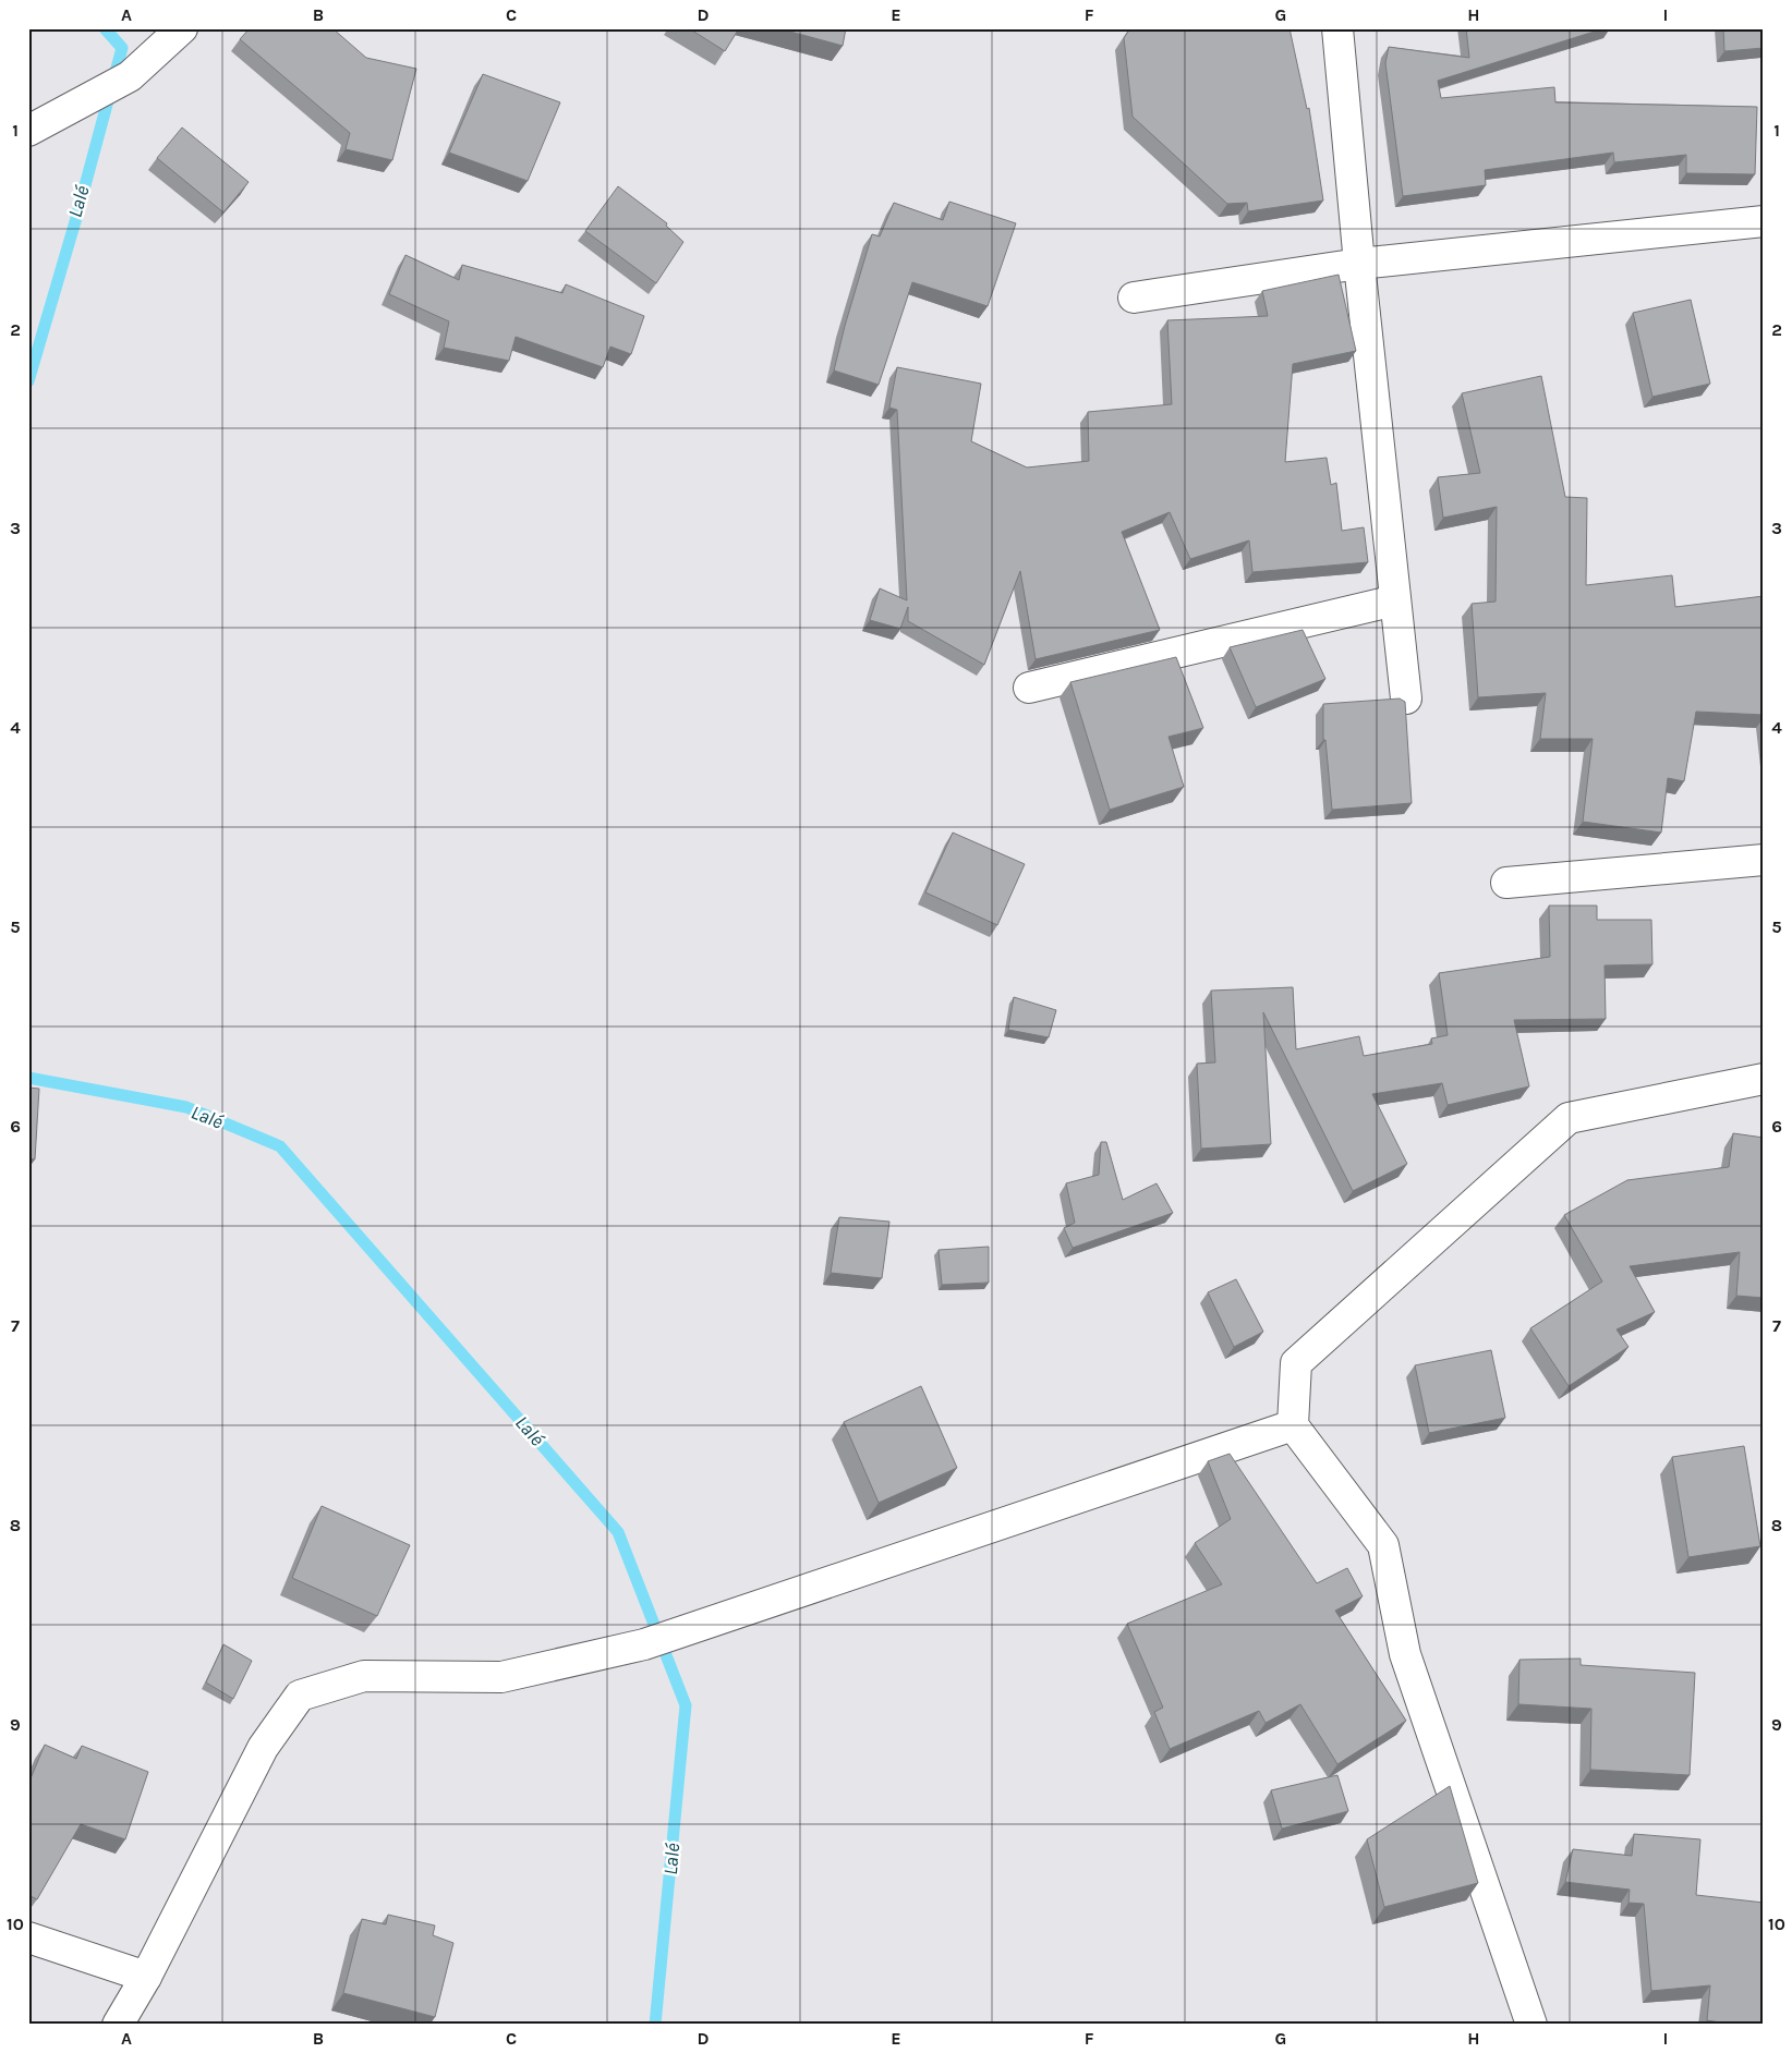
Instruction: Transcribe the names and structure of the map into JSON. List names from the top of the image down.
{
  "water": ["Lalé"],
  "grid": {
    "columns": [
      "A",
      "B",
      "C",
      "D",
      "E",
      "F",
      "G",
      "H",
      "I"
    ],
    "rows": [
      "1",
      "2",
      "3",
      "4",
      "5",
      "6",
      "7",
      "8",
      "9",
      "10"
    ]
  }
}
